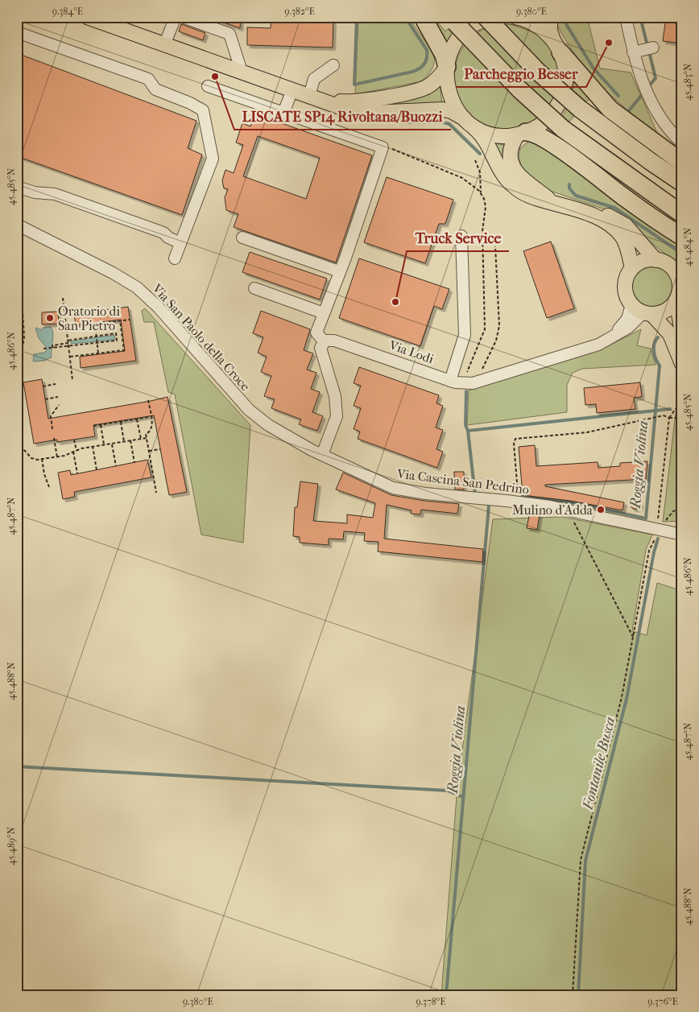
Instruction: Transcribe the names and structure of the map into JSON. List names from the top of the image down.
{
  "streets": {
    "street": ["Via San Paolo della Croce", "Via Lodi", "Via Cascina San Pedrino"]
  },
  "crossings": [
    ["Via San Paolo della Croce", "Via Cascina San Pedrino"]
  ],
  "water": ["Roggia Violina", "Fontanile Busca"],
  "places": [
    "Parcheggio Besser",
    "LISCATE SP14 Rivoltana/Buozzi",
    "Truck Service",
    "Oratorio di San Pietro",
    "Mulino d'Adda"
  ],
  "coordinates": [
    "9.384°E",
    "9.382°E",
    "9.380°E",
    "45.483°N",
    "45.485°N",
    "45.484°N",
    "45.486°N",
    "45.487°N",
    "45.488°N",
    "45.489°N",
    "9.378°E",
    "9.376°E"
  ]
}
